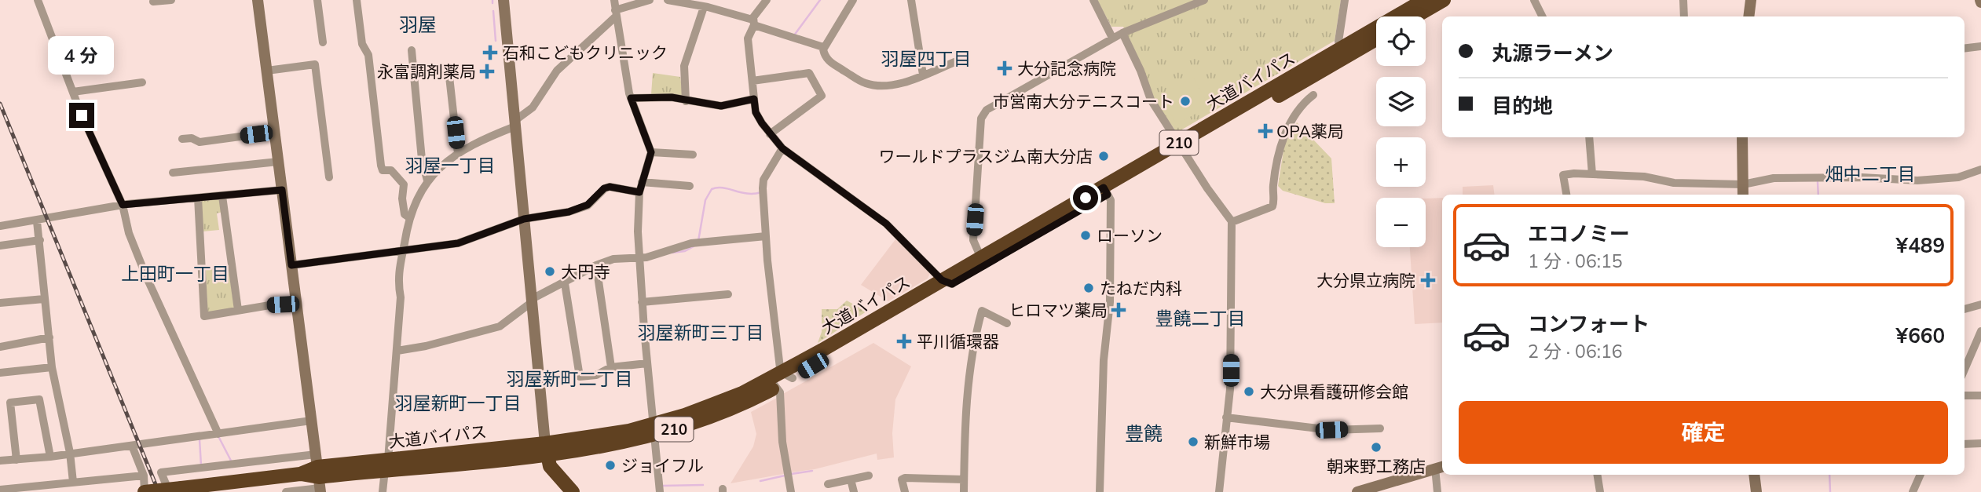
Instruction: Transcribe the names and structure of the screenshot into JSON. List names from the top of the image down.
{
  "streets": {
    "highway": ["大道バイパス", "210"]
  },
  "districts": [
    "羽屋",
    "羽屋四丁目",
    "羽屋一丁目",
    "畑中二丁目",
    "上田町一丁目",
    "豊饒二丁目",
    "羽屋新町三丁目",
    "羽屋新町二丁目",
    "羽屋新町一丁目",
    "豊饒"
  ],
  "places": {
    "health": [
      "石和こどもクリニック",
      "大分記念病院",
      "永富調剤薬局",
      "OPA薬局",
      "大分県立病院",
      "ヒロマツ薬局",
      "平川循環器"
    ],
    "other": [
      "市営南大分テニスコート",
      "ワールドプラスジム南大分店",
      "ローソン",
      "大円寺",
      "たねだ内科",
      "大分県看護研修会館",
      "新鮮市場",
      "朝来野工務店",
      "ジョイフル"
    ]
  },
  "page": {
    "map_buttons": ["+", "−"],
    "banner": ["丸源ラーメン", "目的地"],
    "bubble": "4 分",
    "list": [
      {
        "name": "エコノミー",
        "note": "1 分 · 06:15",
        "value": "¥489"
      },
      {
        "name": "コンフォート",
        "note": "2 分 · 06:16",
        "value": "¥660"
      }
    ],
    "buttons": "確定"
  }
}
